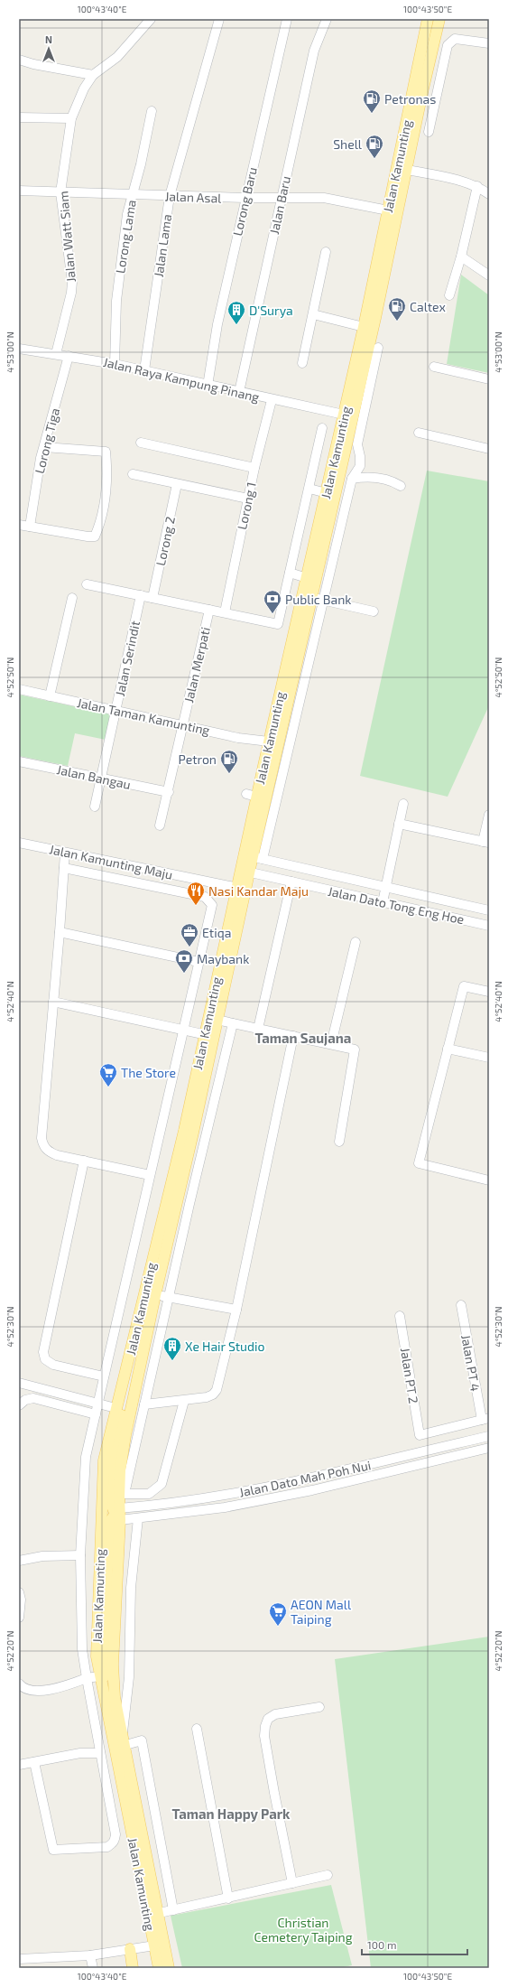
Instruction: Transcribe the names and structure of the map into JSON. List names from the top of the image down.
{
  "streets": {
    "main road": ["Jalan Kamunting"],
    "street": [
      "Jalan Asal",
      "Lorong Baru",
      "Jalan Baru",
      "Jalan Watt Siam",
      "Lorong Lama",
      "Jalan Lama",
      "Jalan Raya Kampung Pinang",
      "Lorong Tiga",
      "Lorong 1",
      "Lorong 2",
      "Jalan Serindit",
      "Jalan Merpati",
      "Jalan Taman Kamunting",
      "Jalan Bangau",
      "Jalan Kamunting Maju",
      "Jalan Dato Tong Eng Hoe",
      "Jalan PT 4",
      "Jalan PT 2",
      "Jalan Dato Mah Poh Nui"
    ]
  },
  "crossings": [
    ["Jalan Kamunting", "Jalan Asal"],
    ["Jalan Kamunting", "Jalan Raya Kampung Pinang"],
    ["Jalan Kamunting", "Jalan Taman Kamunting"],
    ["Jalan Kamunting", "Jalan Kamunting Maju"],
    ["Jalan Kamunting", "Jalan Dato Tong Eng Hoe"],
    ["Jalan Kamunting", "Jalan Dato Mah Poh Nui"],
    ["Jalan Asal", "Lorong Baru"],
    ["Jalan Asal", "Jalan Baru"],
    ["Jalan Asal", "Jalan Watt Siam"],
    ["Jalan Asal", "Lorong Lama"],
    ["Jalan Asal", "Jalan Lama"],
    ["Lorong Baru", "Jalan Raya Kampung Pinang"],
    ["Jalan Baru", "Jalan Raya Kampung Pinang"],
    ["Jalan Watt Siam", "Jalan Raya Kampung Pinang"],
    ["Lorong Lama", "Jalan Raya Kampung Pinang"],
    ["Jalan Lama", "Jalan Raya Kampung Pinang"],
    ["Jalan Raya Kampung Pinang", "Lorong Tiga"],
    ["Jalan Raya Kampung Pinang", "Lorong 1"],
    ["Jalan Serindit", "Jalan Taman Kamunting"],
    ["Jalan Serindit", "Jalan Bangau"],
    ["Jalan Merpati", "Jalan Taman Kamunting"],
    ["Jalan Merpati", "Jalan Bangau"],
    ["Jalan PT 4", "Jalan PT 2"]
  ],
  "districts": ["Taman Saujana", "Taman Happy Park"],
  "parks": ["Christian Cemetery Taiping"],
  "places": {
    "fuel station": [
      "Petronas",
      "Shell",
      "Caltex",
      "Petron"
    ],
    "building": ["D'Surya", "Xe Hair Studio"],
    "bank": ["Public Bank", "Maybank"],
    "restaurant": ["Nasi Kandar Maju"],
    "office": ["Etiqa"],
    "supermarket": ["The Store", "AEON Mall Taiping"]
  },
  "scale_bar": "100 m",
  "north": "top",
  "coordinates": [
    "100°43'40\"E",
    "100°43'50\"E",
    "4°53'00\"N",
    "4°52'50\"N",
    "4°52'40\"N",
    "4°52'30\"N",
    "4°52'20\"N"
  ]
}
